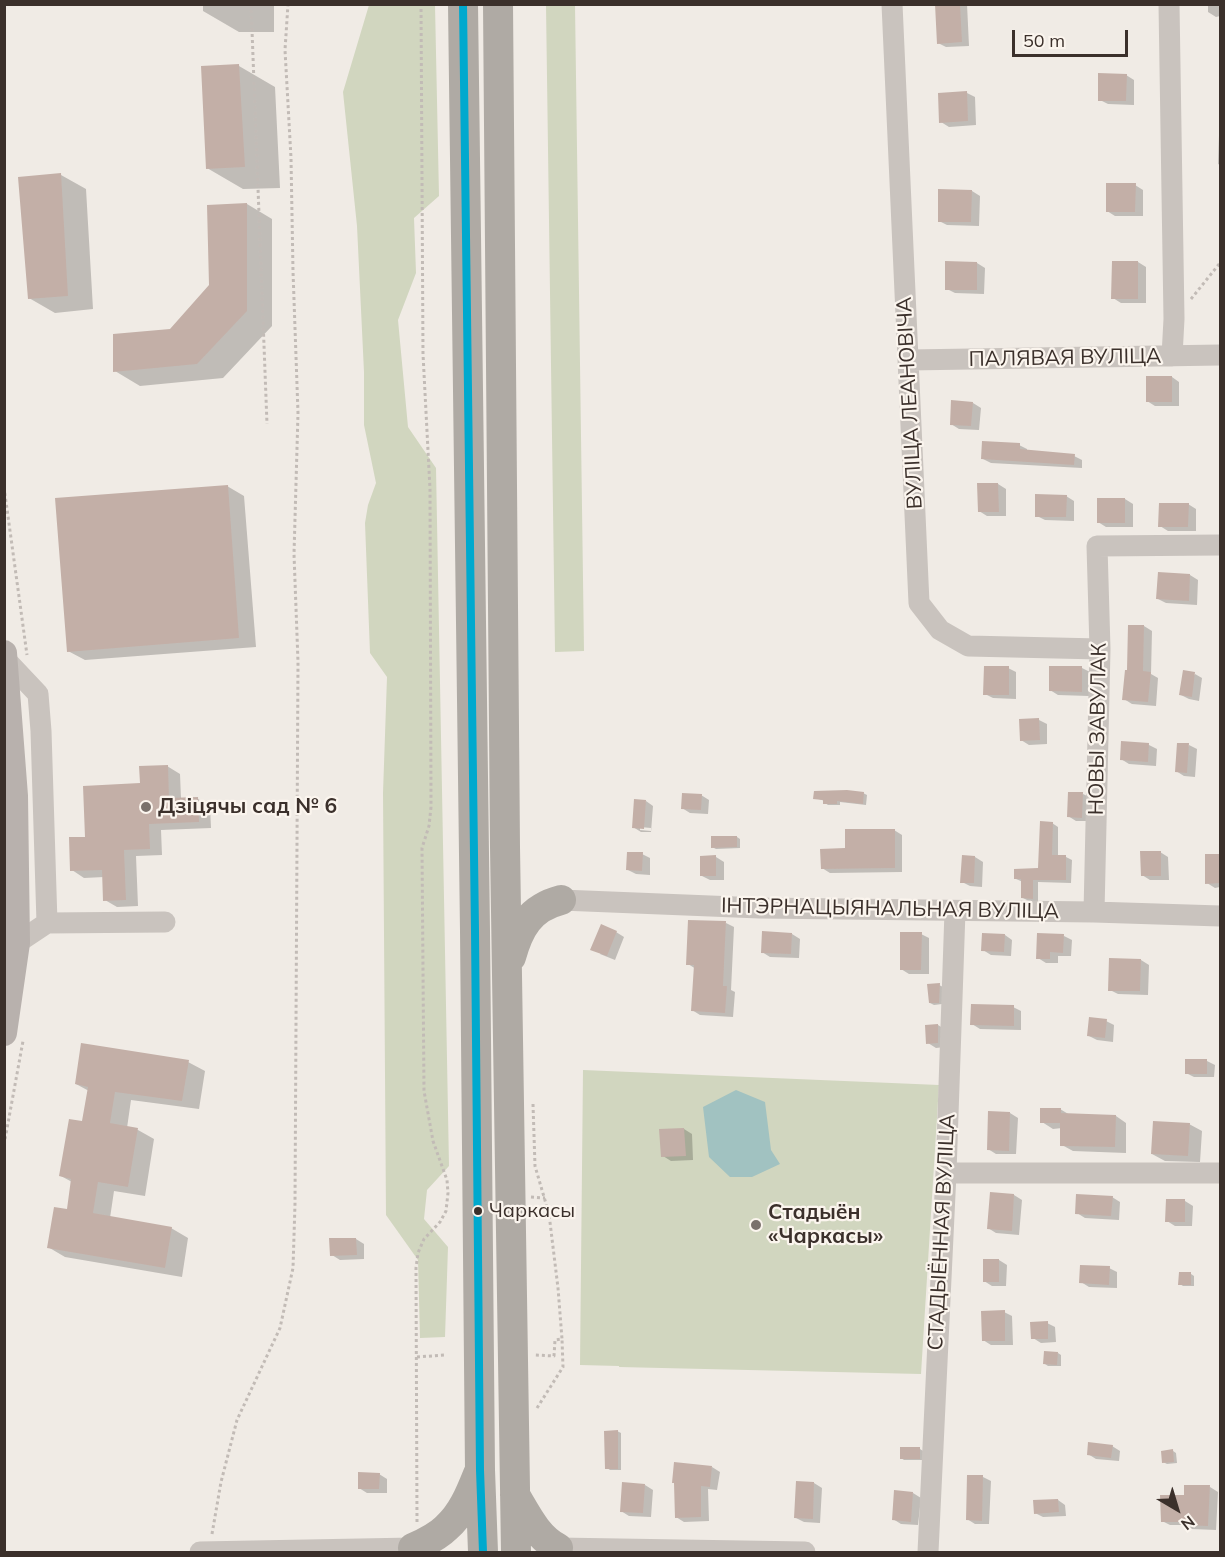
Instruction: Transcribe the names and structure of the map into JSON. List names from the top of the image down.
{
  "streets": {
    "street": [
      "ПАЛЯВАЯ ВУЛІЦА",
      "ВУЛІЦА ЛЕАНОВІЧА",
      "НОВЫ ЗАВУЛАК",
      "ІНТЭРНАЦЫЯНАЛЬНАЯ ВУЛІЦА",
      "СТАДЫЁННАЯ ВУЛІЦА"
    ]
  },
  "crossings": [
    ["ПАЛЯВАЯ ВУЛІЦА", "ВУЛІЦА ЛЕАНОВІЧА"],
    ["ВУЛІЦА ЛЕАНОВІЧА", "НОВЫ ЗАВУЛАК"],
    ["НОВЫ ЗАВУЛАК", "ІНТЭРНАЦЫЯНАЛЬНАЯ ВУЛІЦА"],
    ["ІНТЭРНАЦЫЯНАЛЬНАЯ ВУЛІЦА", "СТАДЫЁННАЯ ВУЛІЦА"]
  ],
  "places": ["Дзіцячы сад № 6", "Чаркасы", "Стадыён «Чаркасы»"],
  "scale_bar": "50 m",
  "north": "bottom right"
}
